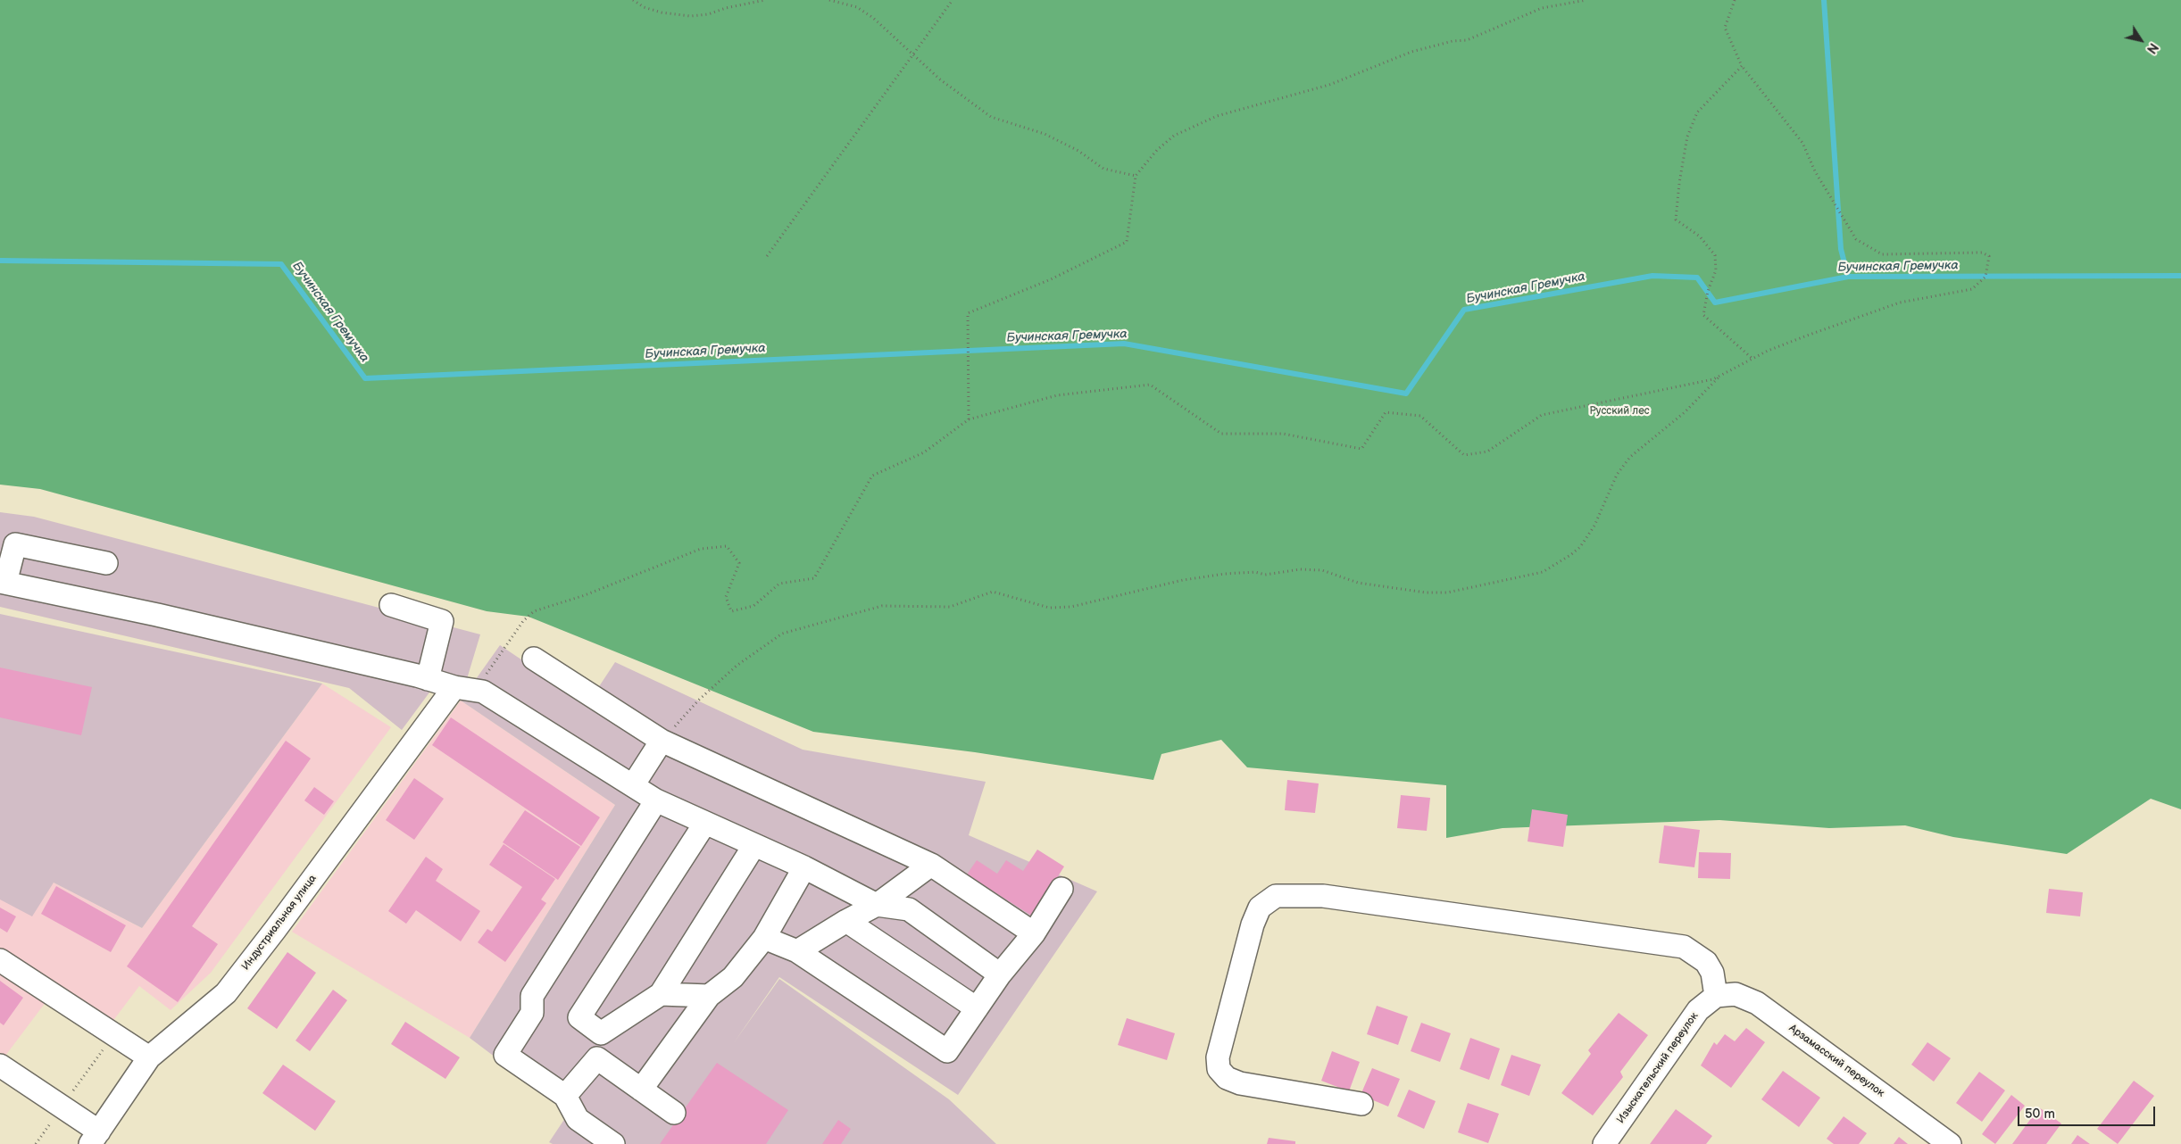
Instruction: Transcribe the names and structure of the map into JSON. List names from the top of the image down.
{
  "streets": {
    "street": ["Индустриальная улица", "Арзамасский переулок", "Изыскательский переулок"]
  },
  "crossings": [
    ["Арзамасский переулок", "Изыскательский переулок"]
  ],
  "water": ["Бучинская Гремучка"],
  "parks": ["Русский лес"],
  "scale_bar": "50 m",
  "north": "bottom right"
}
